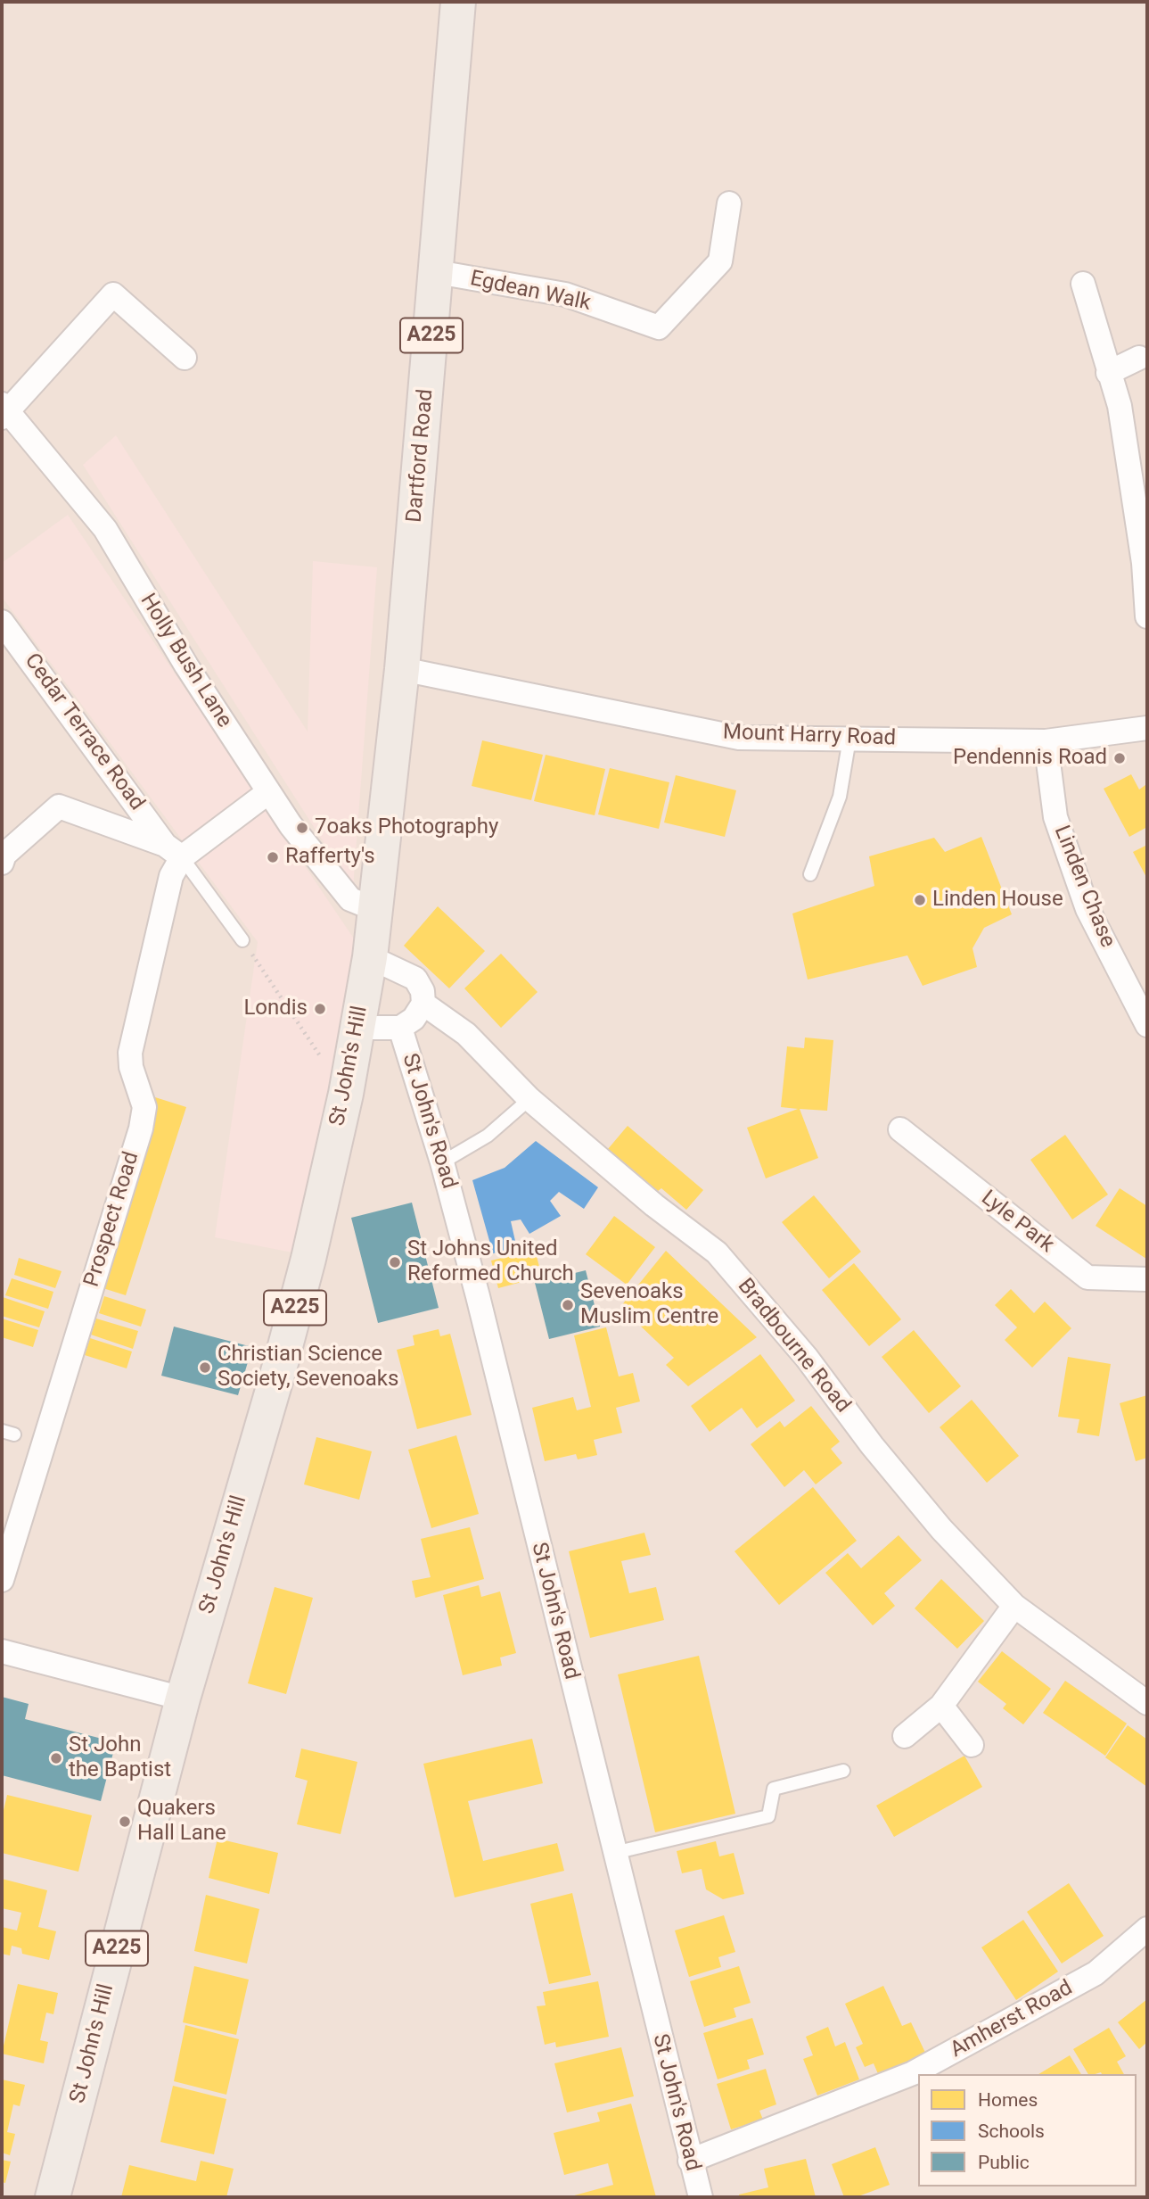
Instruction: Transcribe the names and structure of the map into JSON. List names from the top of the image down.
{
  "streets": {
    "main road": ["A225", "Dartford Road", "St John's Hill"],
    "street": [
      "Egdean Walk",
      "Holly Bush Lane",
      "Cedar Terrace Road",
      "Mount Harry Road",
      "Linden Chase",
      "St John's Road",
      "Prospect Road",
      "Lyle Park",
      "Bradbourne Road",
      "Amherst Road"
    ]
  },
  "crossings": [
    ["Egdean Walk", "Dartford Road"],
    ["Dartford Road", "Holly Bush Lane"],
    ["Dartford Road", "Mount Harry Road"],
    ["Dartford Road", "St John's Hill"],
    ["Holly Bush Lane", "St John's Hill"],
    ["Cedar Terrace Road", "Prospect Road"],
    ["Mount Harry Road", "Linden Chase"],
    ["St John's Road", "Amherst Road"]
  ],
  "places": [
    "Pendennis Road",
    "7oaks Photography",
    "Rafferty's",
    "Linden House",
    "Londis",
    "St Johns United Reformed Church",
    "Sevenoaks Muslim Centre",
    "Christian Science Society, Sevenoaks",
    "St John the Baptist",
    "Quakers Hall Lane"
  ],
  "legend": ["Homes", "Schools", "Public"]
}
